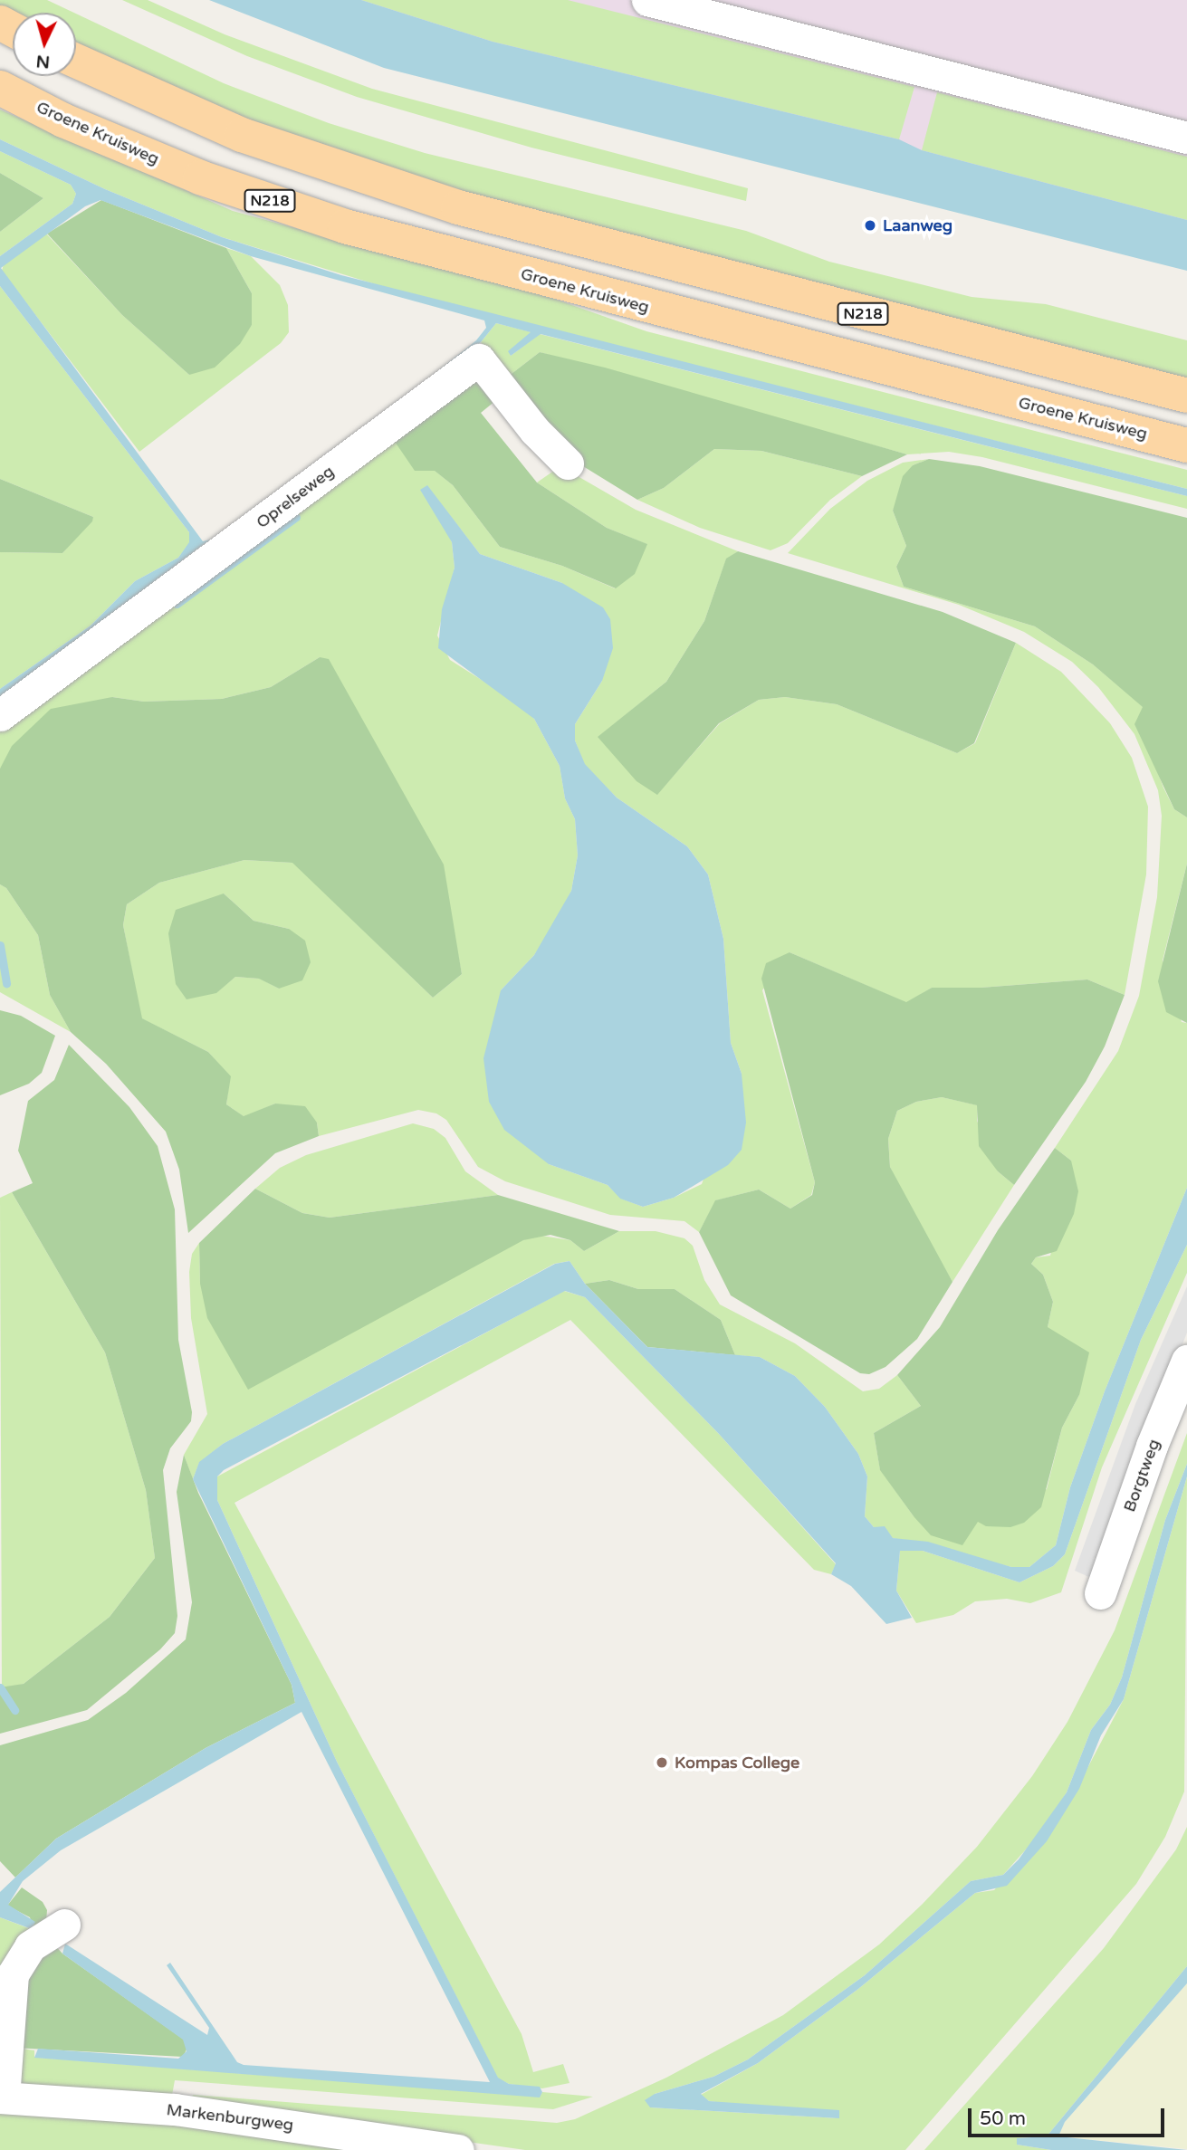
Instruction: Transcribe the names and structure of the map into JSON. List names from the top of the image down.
{
  "streets": {
    "main road": ["Groene Kruisweg", "N218"],
    "street": ["Oprelseweg", "Borgtweg", "Markenburgweg"]
  },
  "places": ["Laanweg", "Kompas College"],
  "scale_bar": "50 m",
  "north": "bottom"
}
